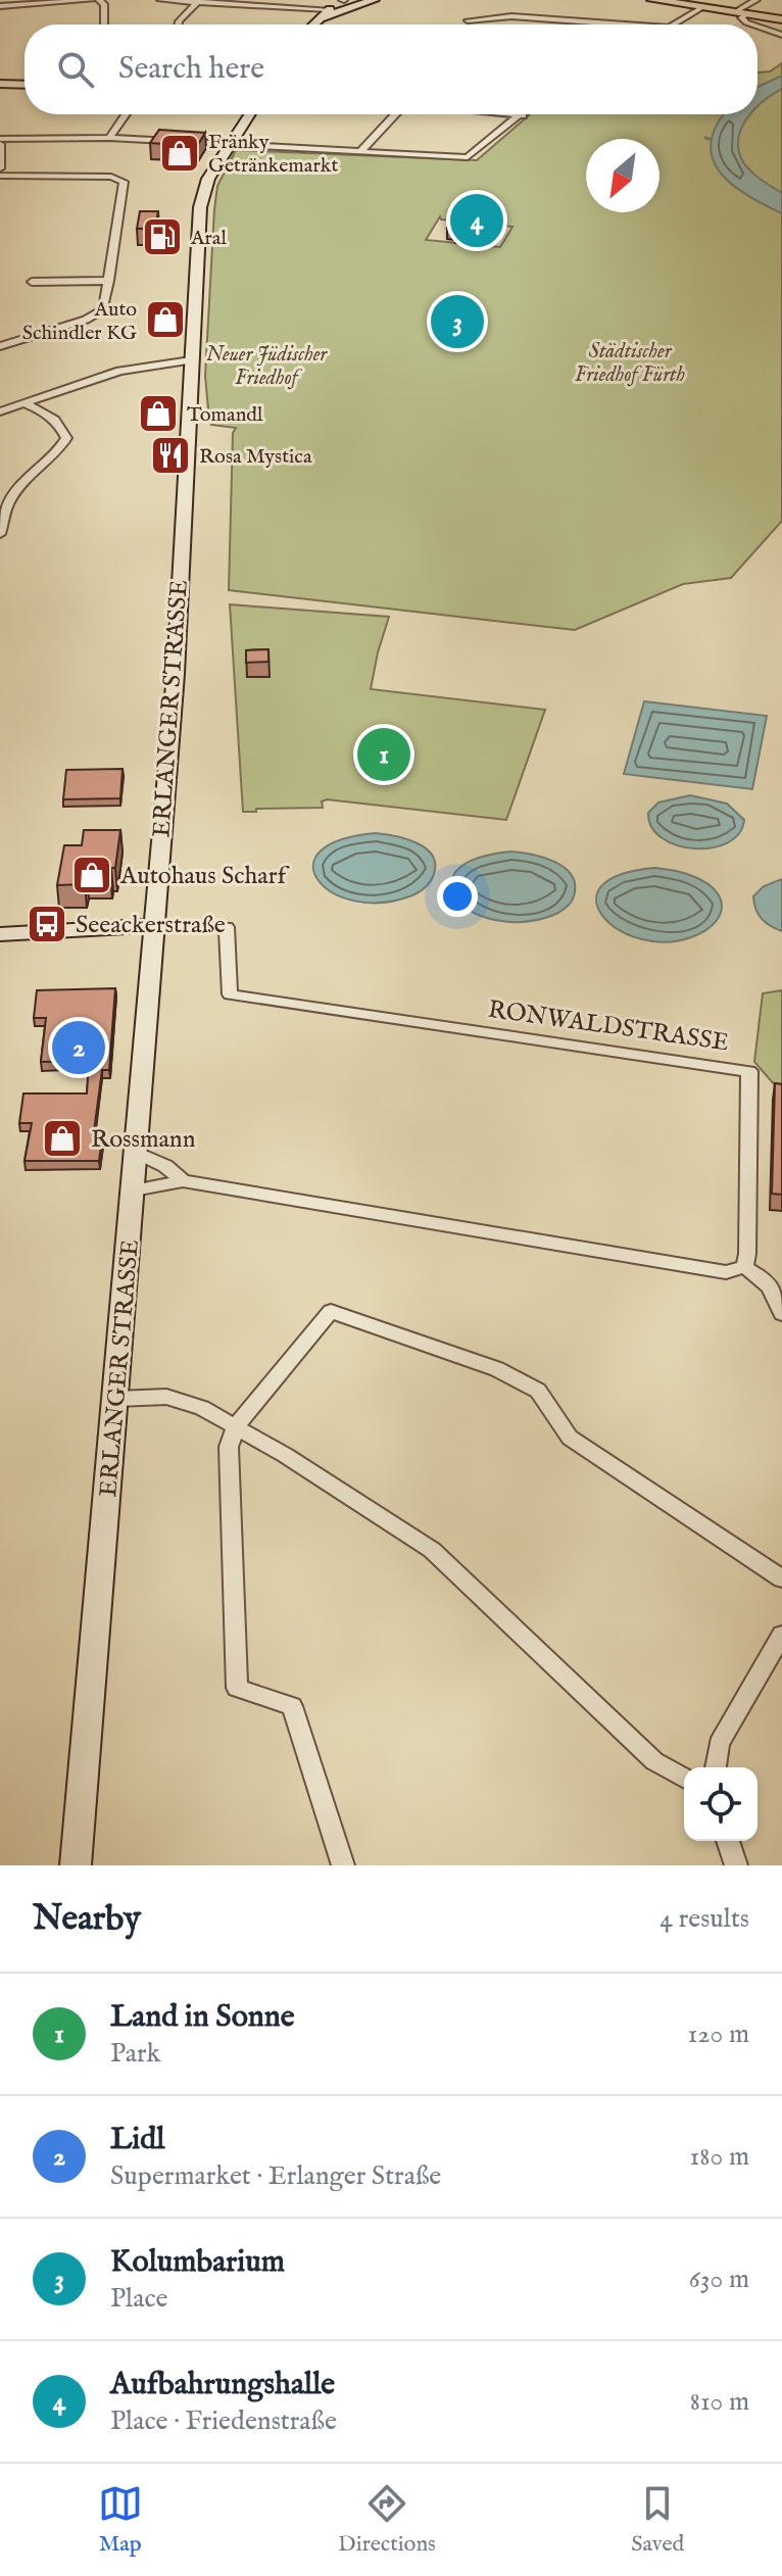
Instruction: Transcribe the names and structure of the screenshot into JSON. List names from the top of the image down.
{
  "streets": {
    "main road": ["ERLANGER STRASSE"],
    "street": ["RONWALDSTRASSE"]
  },
  "crossings": [
    ["ERLANGER STRASSE", "RONWALDSTRASSE"]
  ],
  "parks": ["Städtischer Friedhof Fürth", "Neuer Jüdischer Friedhof"],
  "places": {
    "shop": [
      "Fränky Getränkemarkt",
      "Auto Schindler KG",
      "Tomandl",
      "Autohaus Scharf",
      "Rossmann"
    ],
    "fuel station": ["Aral"],
    "restaurant": ["Rosa Mystica"],
    "bus stop": ["Seeackerstraße"]
  },
  "north": "bottom left",
  "page": {
    "search": "Search here",
    "pins": [
      "4",
      "3",
      "1",
      "2"
    ],
    "heading": ["Nearby", "4 results"],
    "list": [
      {
        "mark": "1",
        "name": "Land in Sonne",
        "note": "Park",
        "value": "120 m"
      },
      {
        "mark": "2",
        "name": "Lidl",
        "note": "Supermarket · Erlanger Straße",
        "value": "180 m"
      },
      {
        "mark": "3",
        "name": "Kolumbarium",
        "note": "Place",
        "value": "630 m"
      },
      {
        "mark": "4",
        "name": "Aufbahrungshalle",
        "note": "Place · Friedenstraße",
        "value": "810 m"
      }
    ],
    "nav": ["Map", "Directions", "Saved"]
  }
}
